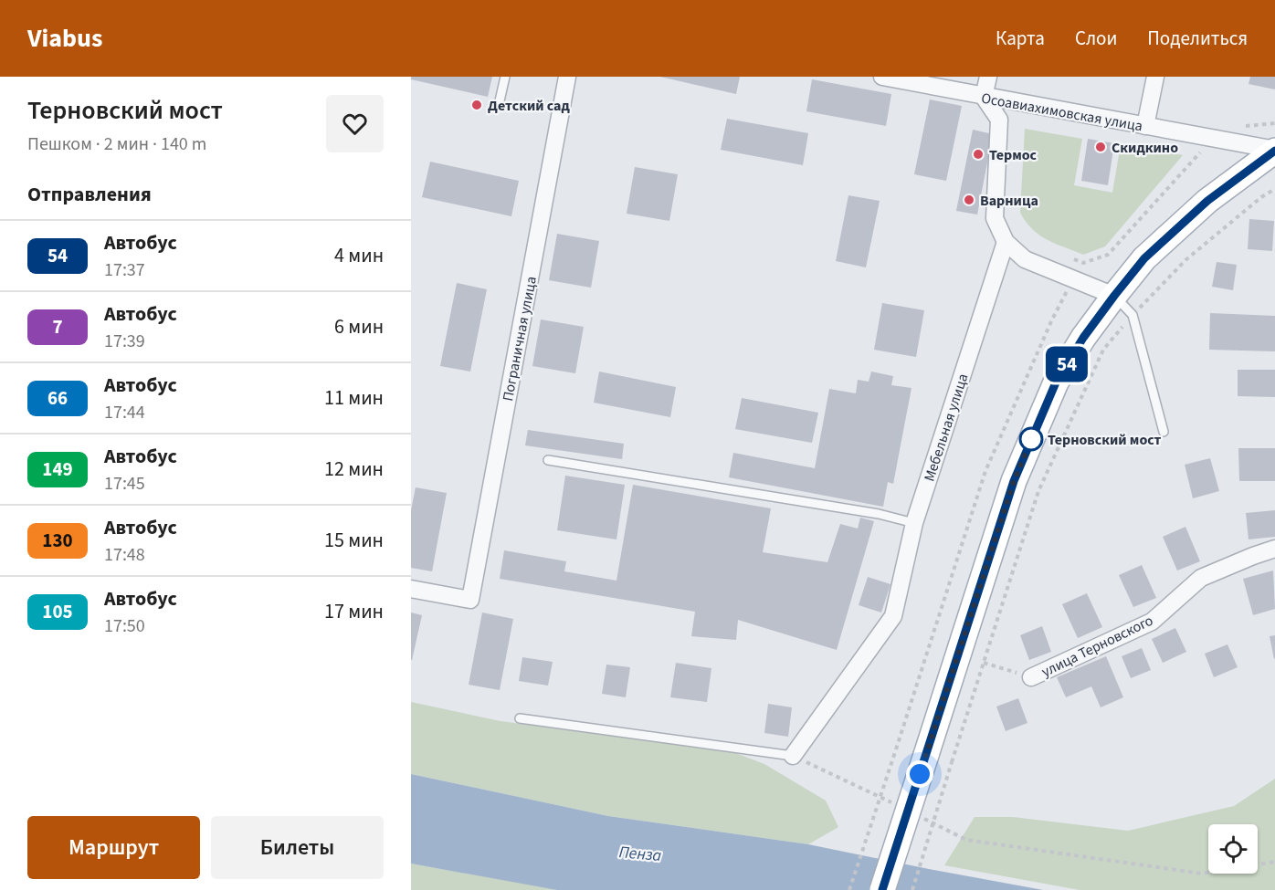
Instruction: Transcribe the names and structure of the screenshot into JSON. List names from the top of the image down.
{
  "streets": {
    "street": [
      "Осоавиахимовская улица",
      "Пограничная улица",
      "Мебельная улица",
      "улица Терновского"
    ]
  },
  "water": ["Пенза"],
  "places": [
    "Детский сад",
    "Скидкино",
    "Термос",
    "Варница",
    "Терновский мост"
  ],
  "lines": ["bus line 54"],
  "page": {
    "header": "Viabus",
    "nav": ["Карта", "Слои", "Поделиться"],
    "heading": [
      ["Терновский мост", "Пешком · 2 мин · 140 m"],
      "Отправления"
    ],
    "on_map": "54",
    "list": [
      {
        "mark": "54",
        "name": "Автобус",
        "note": "17:37",
        "value": "4 мин"
      },
      {
        "mark": "7",
        "name": "Автобус",
        "note": "17:39",
        "value": "6 мин"
      },
      {
        "mark": "66",
        "name": "Автобус",
        "note": "17:44",
        "value": "11 мин"
      },
      {
        "mark": "149",
        "name": "Автобус",
        "note": "17:45",
        "value": "12 мин"
      },
      {
        "mark": "130",
        "name": "Автобус",
        "note": "17:48",
        "value": "15 мин"
      },
      {
        "mark": "105",
        "name": "Автобус",
        "note": "17:50",
        "value": "17 мин"
      }
    ],
    "buttons": ["Маршрут", "Билеты"]
  }
}
